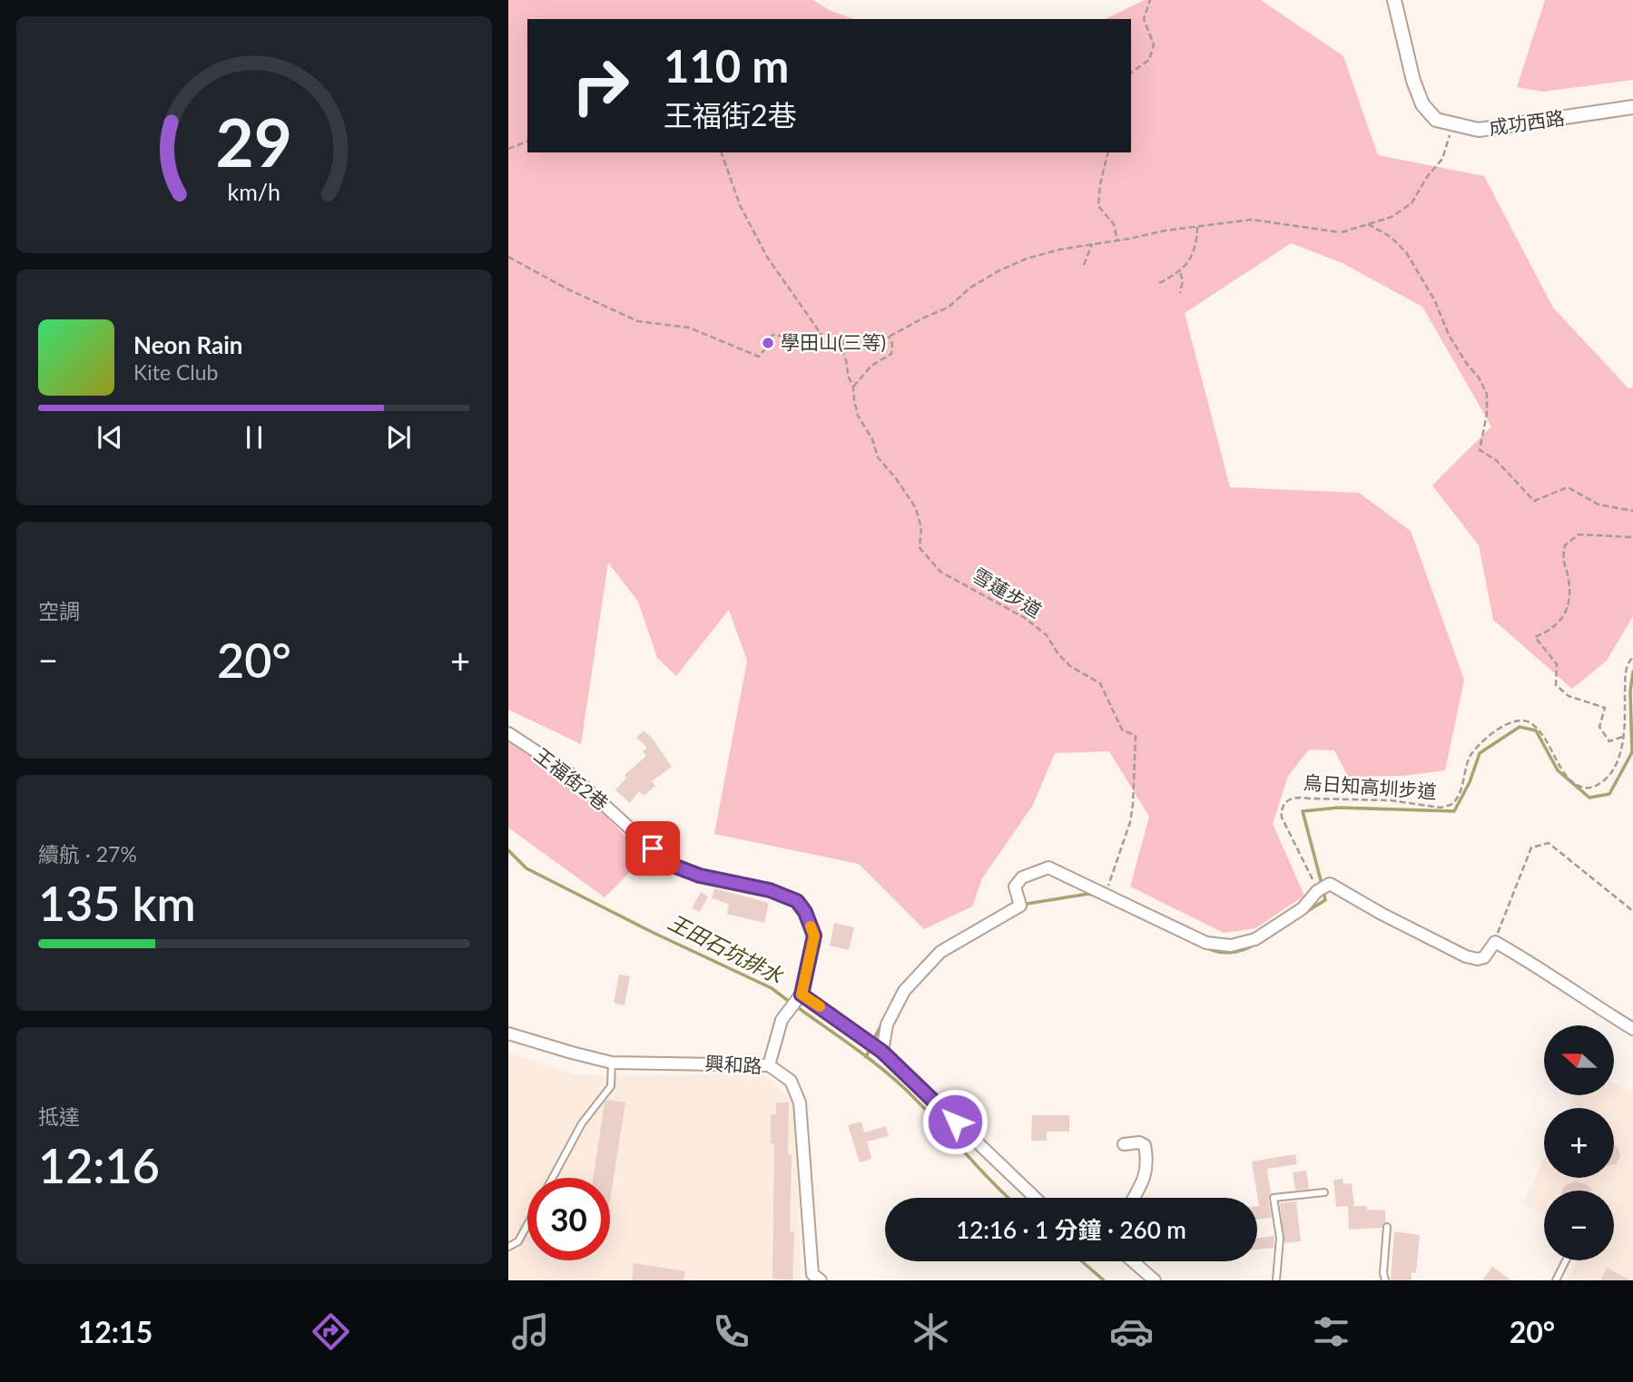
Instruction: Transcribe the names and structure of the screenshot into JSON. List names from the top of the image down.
{
  "streets": {
    "street": ["成功西路", "王福街2巷", "興和路"],
    "path": ["雪蓮步道", "烏日知高圳步道"]
  },
  "water": ["王田石坑排水"],
  "places": ["學田山(三等)"],
  "north": "left",
  "page": {
    "turn": ["110 m", "王福街2巷"],
    "song": ["Neon Rain", "Kite Club"],
    "tile": [
      "空調",
      ["續航 · 27%", "135 km"],
      ["抵達", "12:16"]
    ],
    "heat": ["−", "20°", "+"],
    "map_buttons": ["+", "−"],
    "limit": "30",
    "trip": "12:16 · 1 分鐘 · 260 m",
    "tabs": ["12:15", "20°"],
    "gauge": ["29", "km/h"]
  }
}
